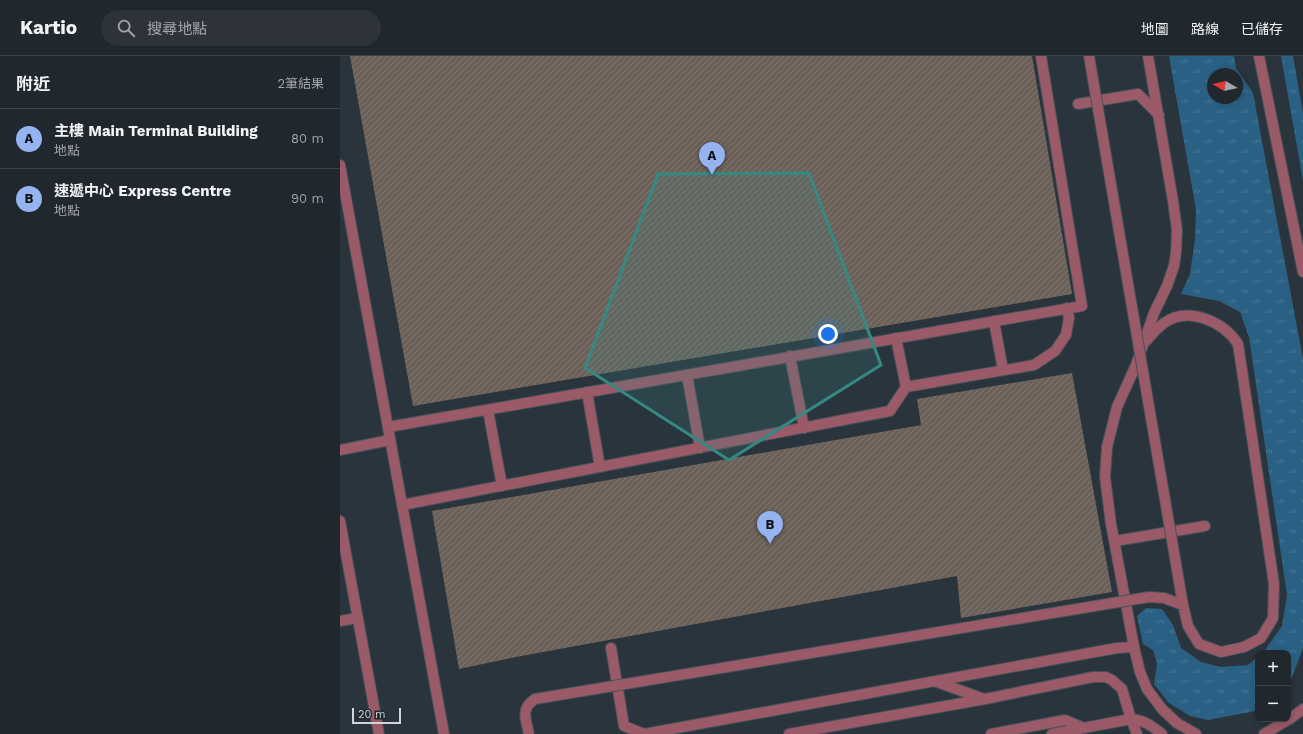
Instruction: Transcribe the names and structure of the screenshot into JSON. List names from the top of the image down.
{
  "scale_bar": "20 m",
  "north": "left",
  "page": {
    "header": "Kartio",
    "search": "搜尋地點",
    "nav": ["地圖", "路線", "已儲存"],
    "heading": ["附近", "2筆結果"],
    "list": [
      {
        "mark": "A",
        "name": "主樓 Main Terminal Building",
        "note": "地點",
        "value": "80 m"
      },
      {
        "mark": "B",
        "name": "速遞中心 Express Centre",
        "note": "地點",
        "value": "90 m"
      }
    ],
    "pins": ["A", "B"],
    "map_buttons": ["+", "−"],
    "scale": "20 m"
  }
}
